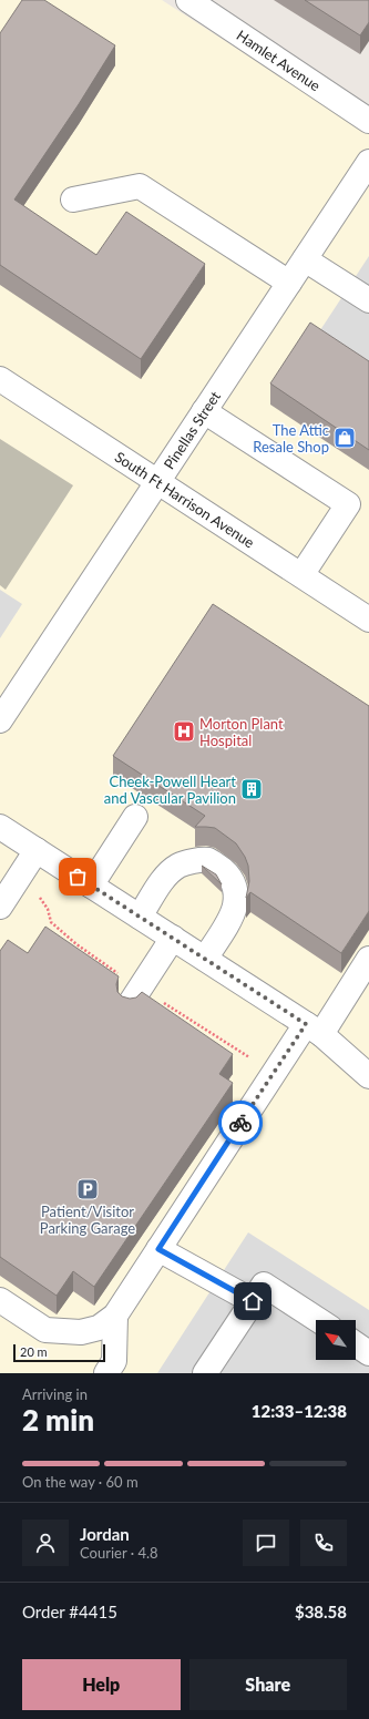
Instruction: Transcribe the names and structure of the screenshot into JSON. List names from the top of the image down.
{
  "streets": {
    "street": ["Hamlet Avenue", "Pinellas Street", "South Ft Harrison Avenue"]
  },
  "crossings": [
    ["Pinellas Street", "South Ft Harrison Avenue"]
  ],
  "places": {
    "shop": ["The Attic Resale Shop"],
    "hospital": ["Morton Plant Hospital"],
    "building": ["Cheek-Powell Heart and Vascular Pavilion"],
    "parking": ["Patient/Visitor Parking Garage"]
  },
  "scale_bar": "20 m",
  "north": "top left",
  "page": {
    "scale": "20 m",
    "heading": ["2 min", "Arriving in", "12:33–12:38"],
    "panel": [
      "Jordan",
      "Courier · 4.8",
      "Order #4415",
      "$38.58"
    ],
    "bar": "On the way · 60 m",
    "buttons": ["Help", "Share"]
  }
}
